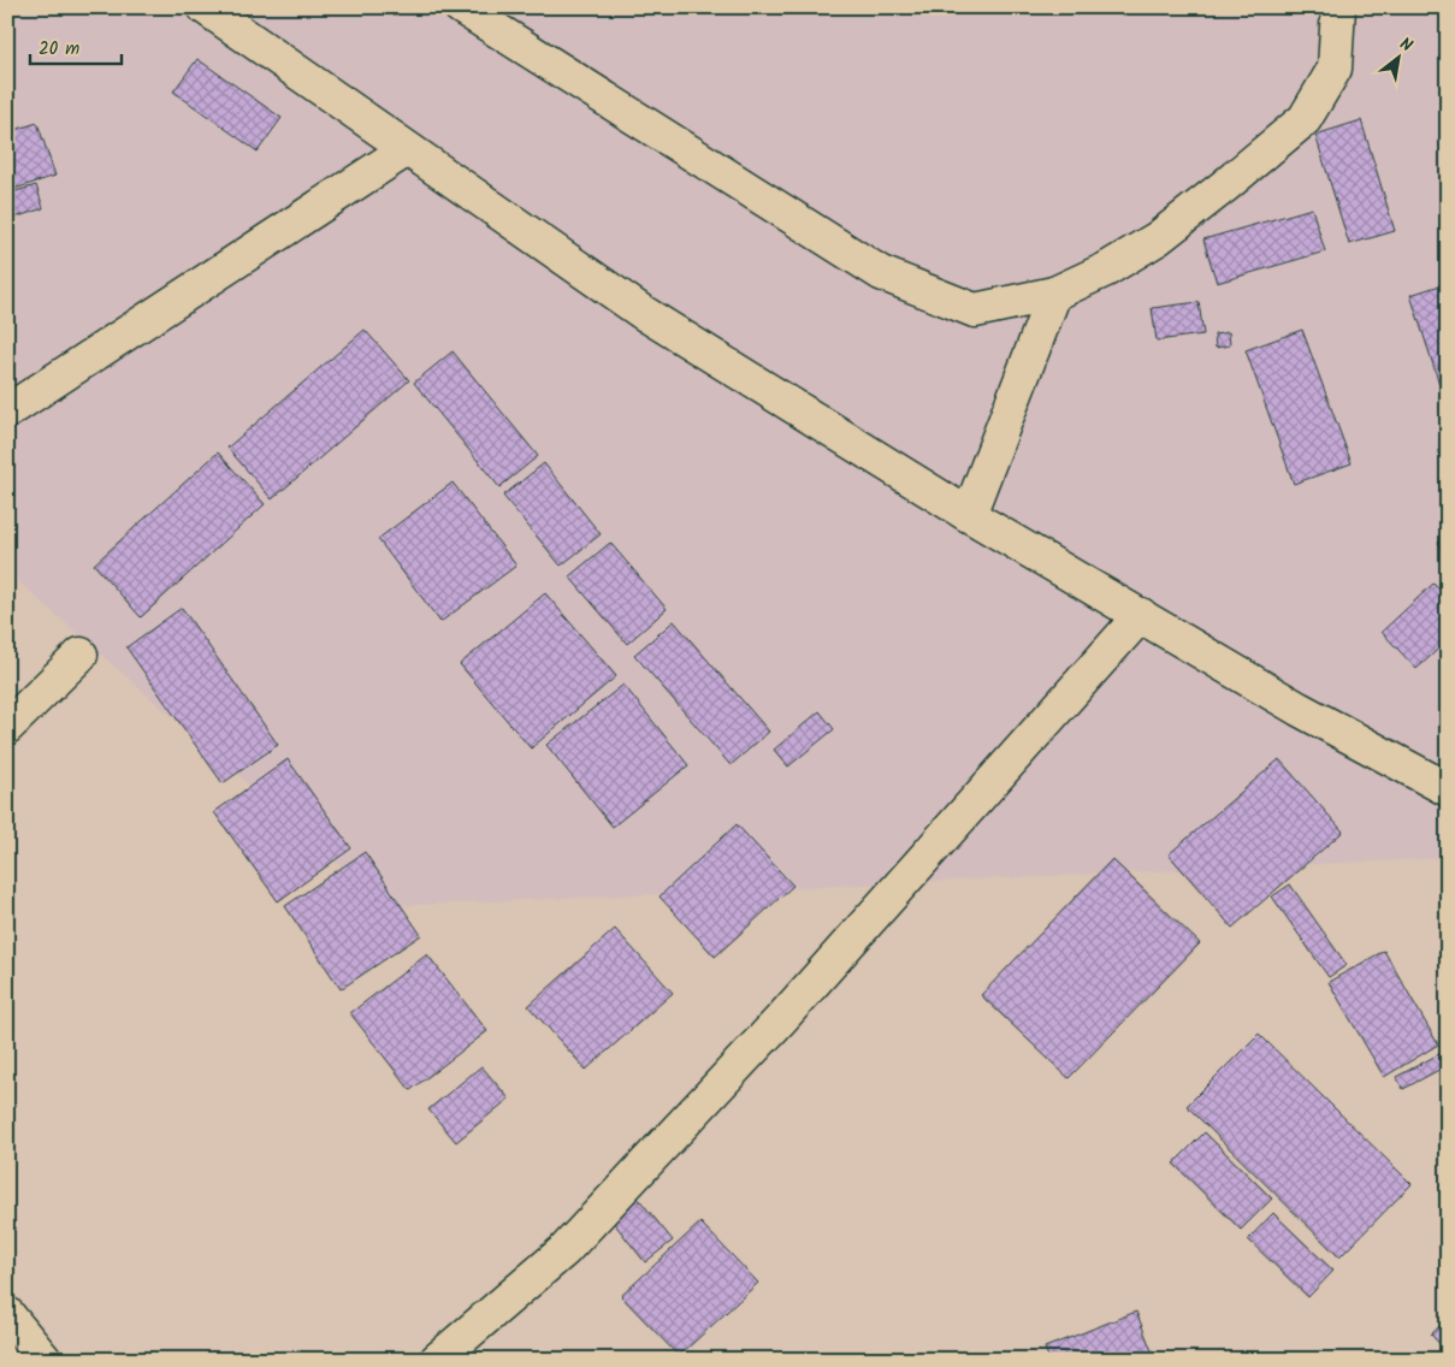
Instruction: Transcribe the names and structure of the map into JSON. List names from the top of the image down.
{
  "scale_bar": "20 m",
  "north": "top right"
}
